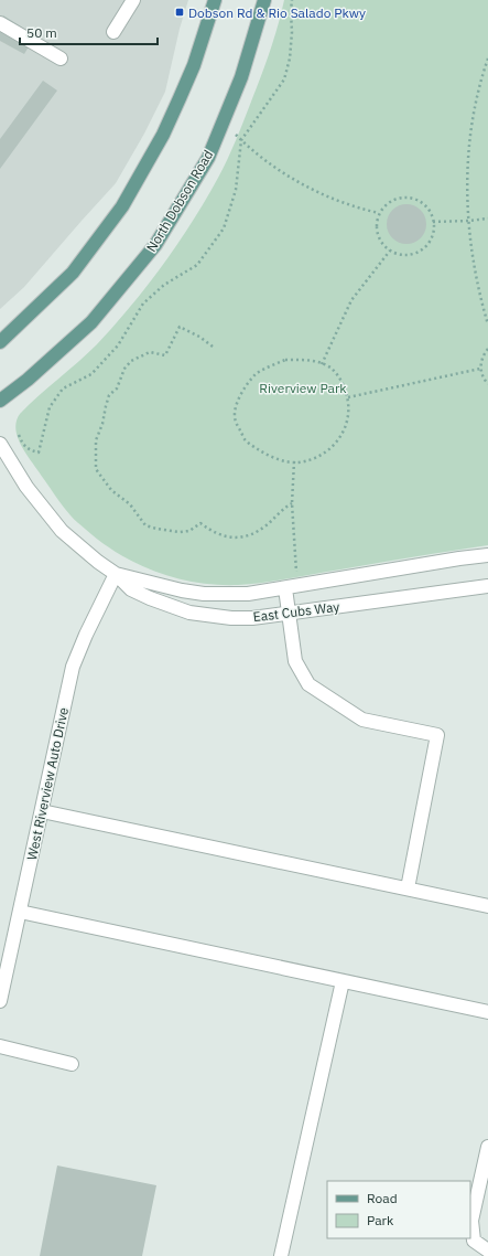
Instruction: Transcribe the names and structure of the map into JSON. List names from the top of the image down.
{
  "streets": {
    "main road": ["North Dobson Road"],
    "street": ["East Cubs Way", "West Riverview Auto Drive"]
  },
  "crossings": [
    ["East Cubs Way", "West Riverview Auto Drive"]
  ],
  "parks": ["Riverview Park"],
  "places": {
    "transit": ["Dobson Rd & Rio Salado Pkwy"]
  },
  "legend": ["Road", "Park"],
  "scale_bar": "50 m"
}
